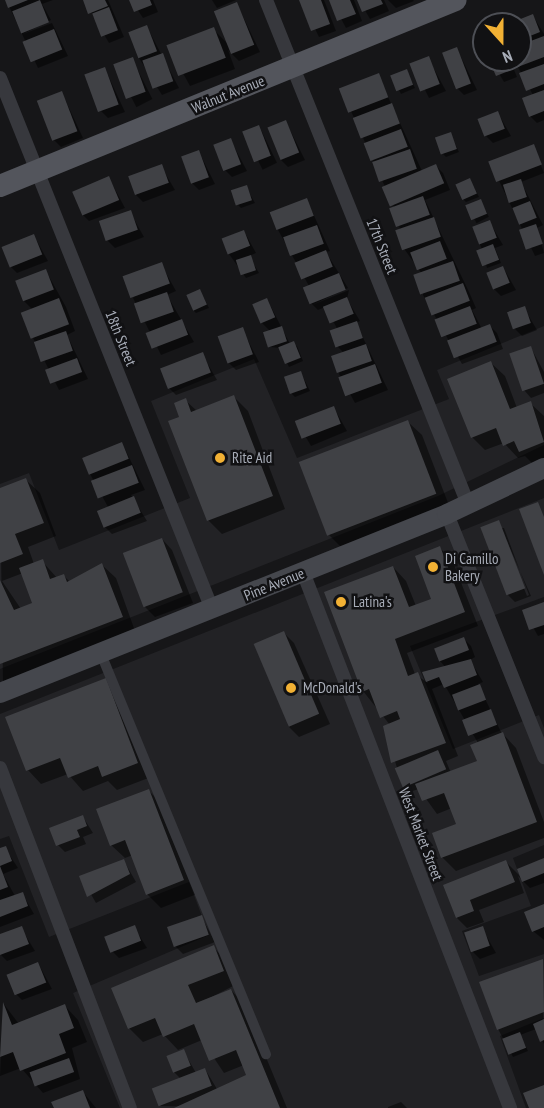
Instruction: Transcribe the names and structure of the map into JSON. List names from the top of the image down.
{
  "streets": {
    "main road": ["Walnut Avenue", "Pine Avenue"],
    "street": ["17th Street", "18th Street", "West Market Street"]
  },
  "crossings": [
    ["Walnut Avenue", "17th Street"],
    ["Walnut Avenue", "18th Street"],
    ["17th Street", "Pine Avenue"],
    ["18th Street", "Pine Avenue"],
    ["Pine Avenue", "West Market Street"]
  ],
  "places": [
    "Rite Aid",
    "Di Camillo Bakery",
    "Latina's",
    "McDonald's"
  ],
  "north": "bottom"
}
